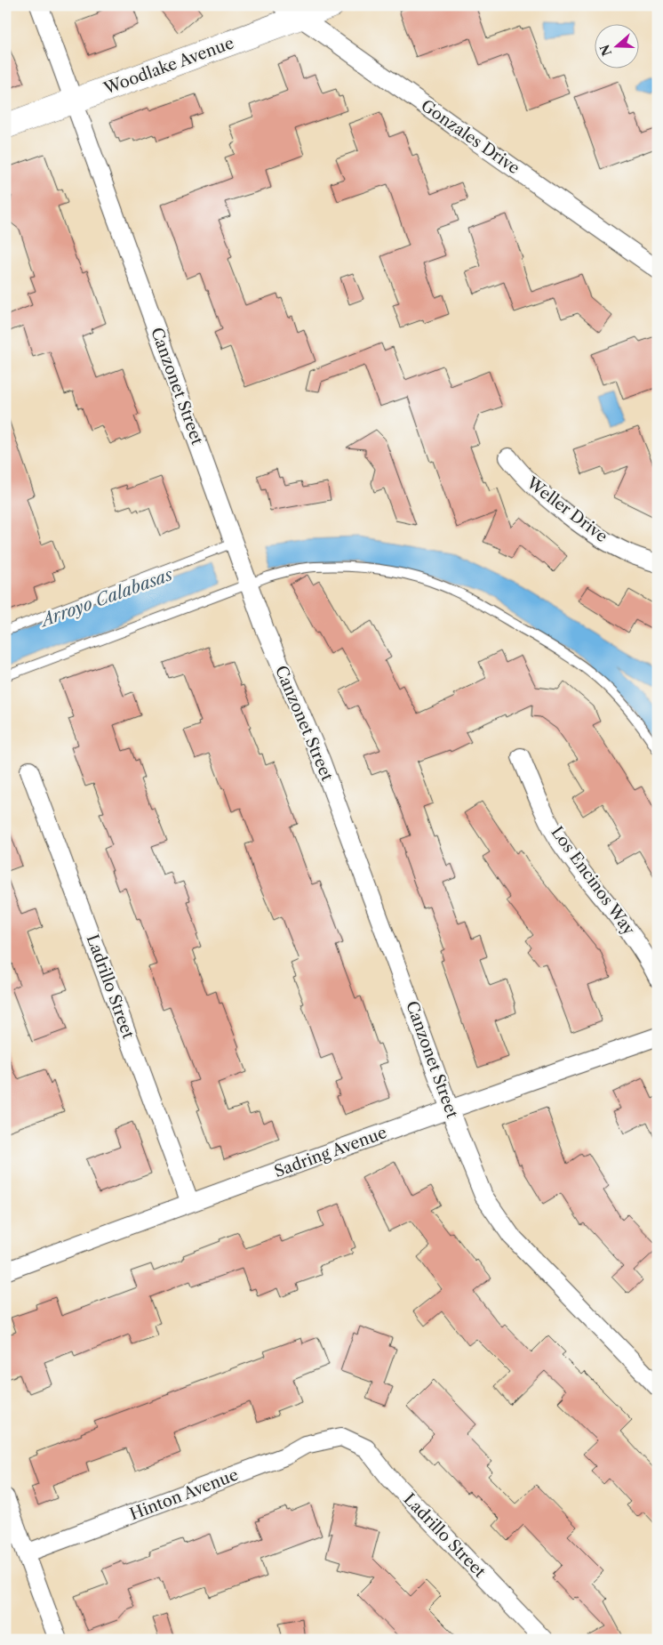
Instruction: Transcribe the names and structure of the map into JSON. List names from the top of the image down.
{
  "streets": {
    "street": [
      "Woodlake Avenue",
      "Gonzales Drive",
      "Canzonet Street",
      "Weller Drive",
      "Los Encinos Way",
      "Ladrillo Street",
      "Sadring Avenue",
      "Hinton Avenue"
    ]
  },
  "crossings": [
    ["Woodlake Avenue", "Gonzales Drive"],
    ["Woodlake Avenue", "Canzonet Street"],
    ["Canzonet Street", "Sadring Avenue"],
    ["Ladrillo Street", "Sadring Avenue"],
    ["Ladrillo Street", "Hinton Avenue"]
  ],
  "water": ["Arroyo Calabasas"],
  "north": "left"
}
